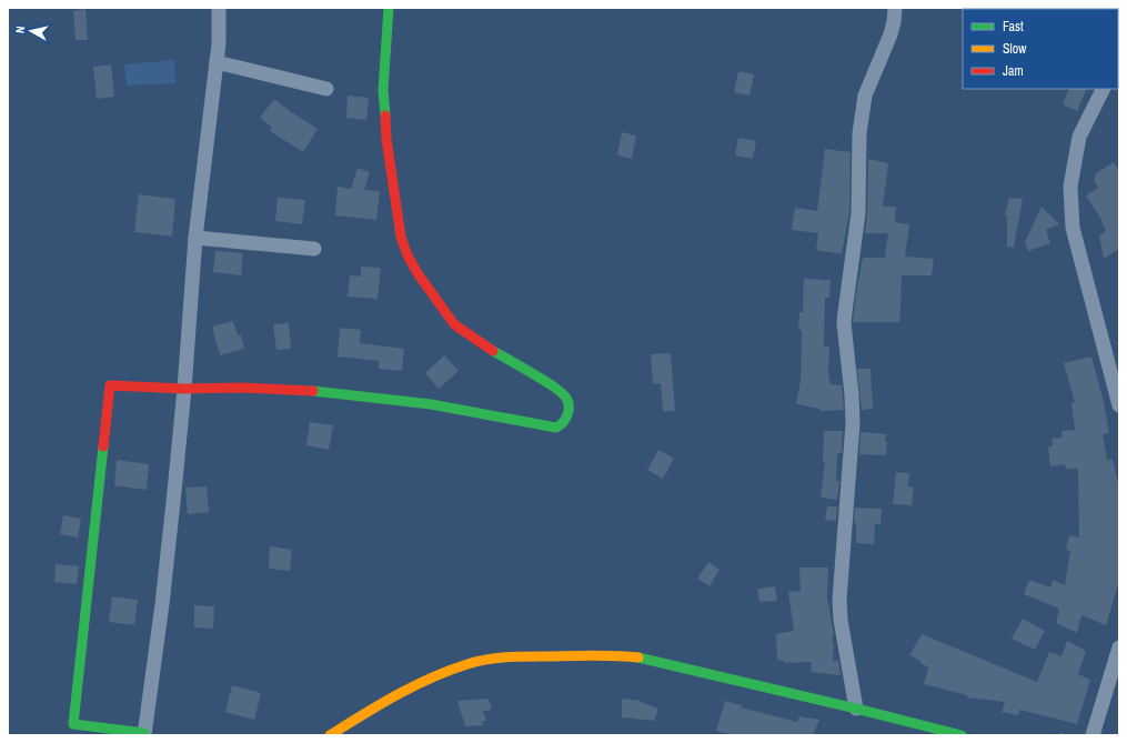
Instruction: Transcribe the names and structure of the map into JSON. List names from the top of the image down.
{
  "legend": ["Fast", "Slow", "Jam"],
  "north": "left"
}
